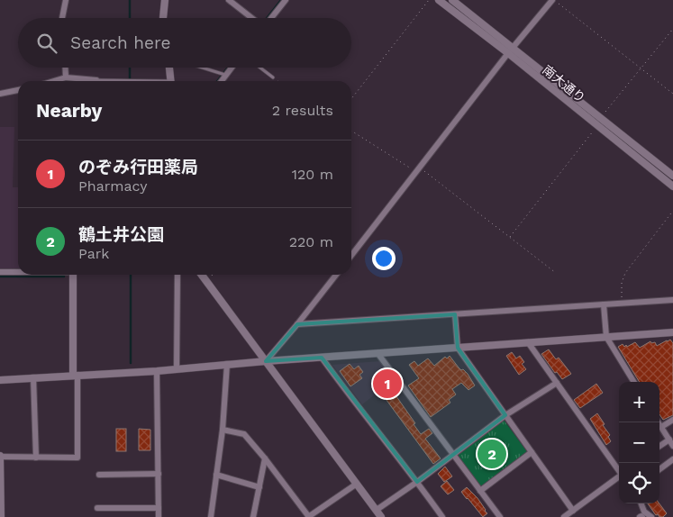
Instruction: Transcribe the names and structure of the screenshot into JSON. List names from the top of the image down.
{
  "streets": {
    "street": ["南大通り"]
  },
  "page": {
    "search": "Search here",
    "heading": ["Nearby", "2 results"],
    "list": [
      {
        "mark": "1",
        "name": "のぞみ行田薬局",
        "note": "Pharmacy",
        "value": "120 m"
      },
      {
        "mark": "2",
        "name": "鶴土井公園",
        "note": "Park",
        "value": "220 m"
      }
    ],
    "pins": ["1", "2"],
    "map_buttons": ["+", "−"]
  }
}
